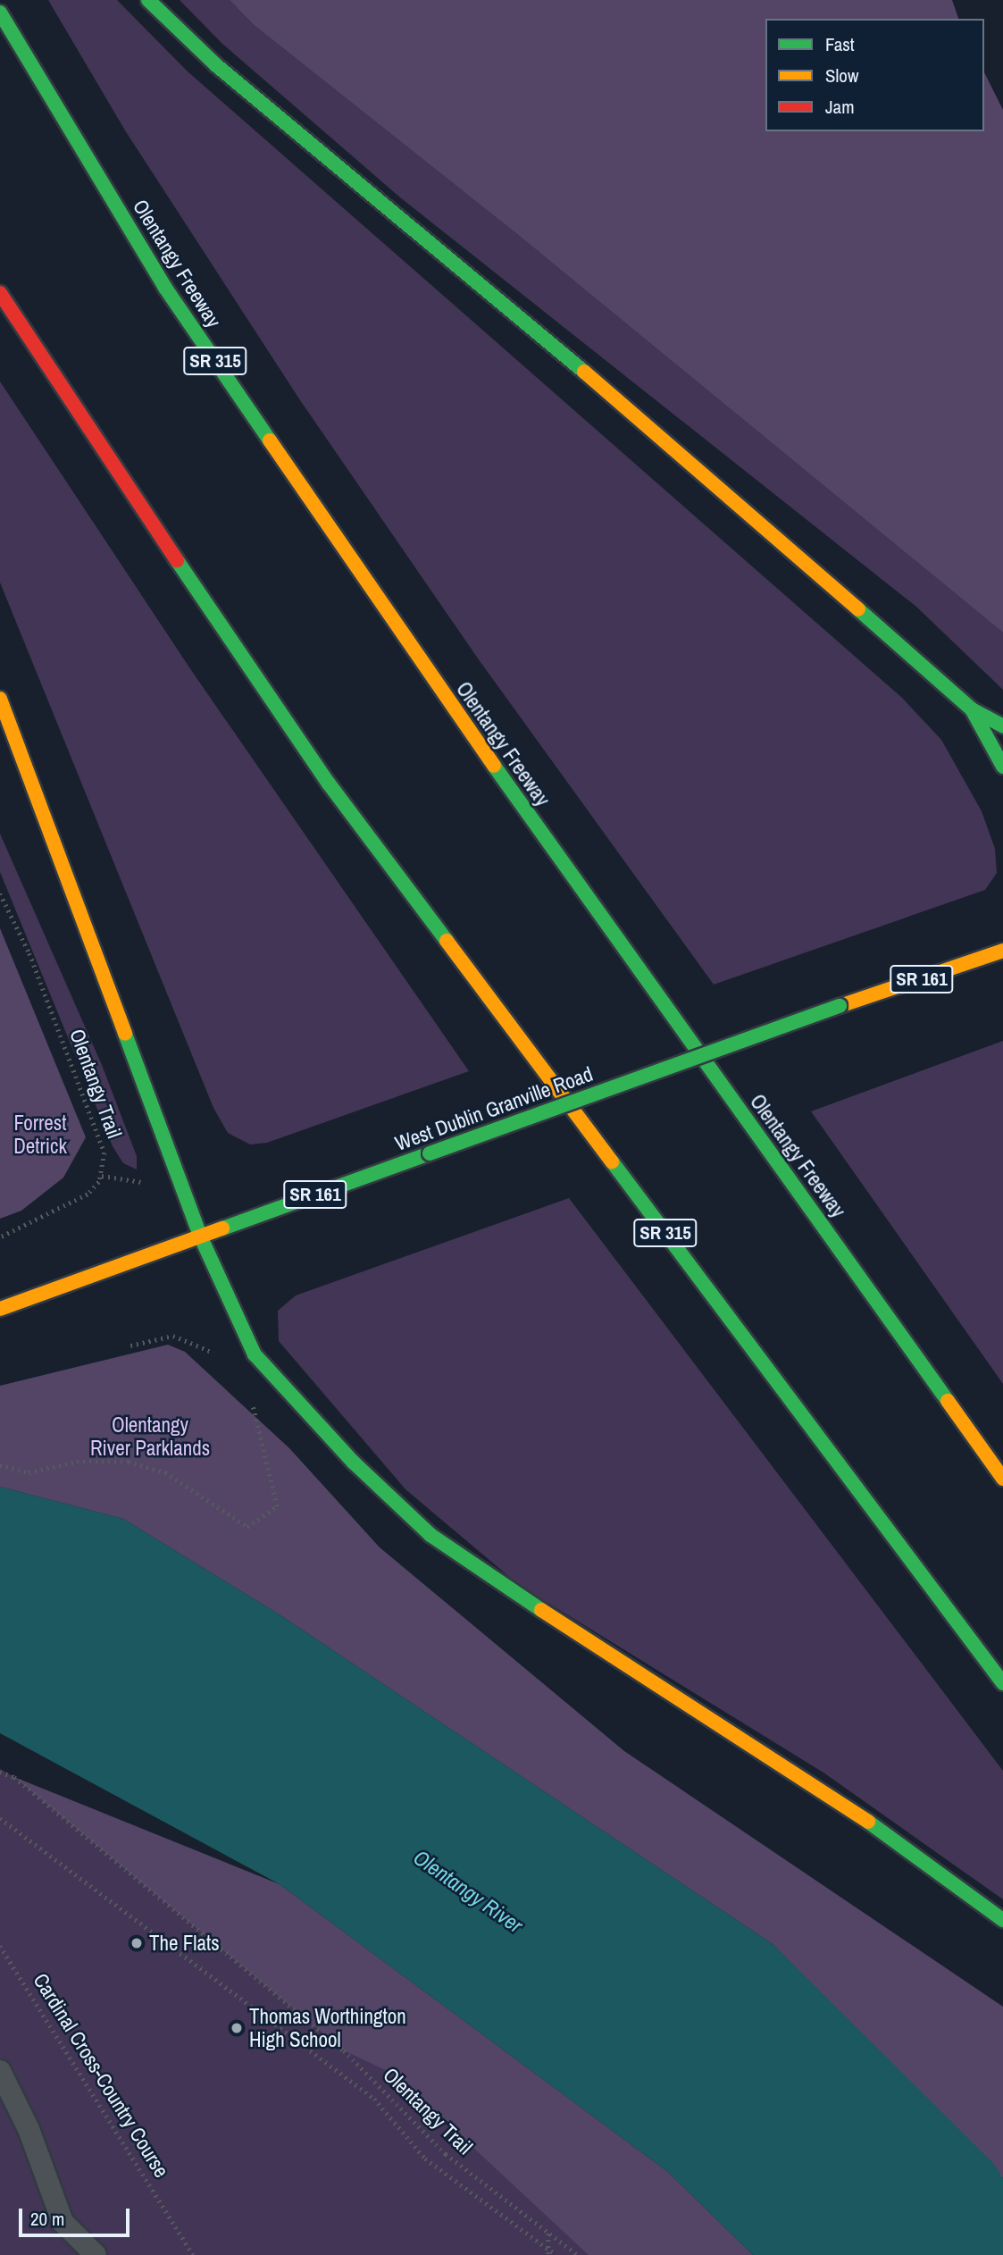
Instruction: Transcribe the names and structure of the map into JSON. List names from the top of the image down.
{
  "streets": {
    "main road": [
      "Olentangy Freeway",
      "SR 315",
      "SR 161",
      "West Dublin Granville Road"
    ],
    "path": ["Olentangy Trail", "Cardinal Cross-Country Course"]
  },
  "water": ["Olentangy River"],
  "parks": ["Forrest Detrick", "Olentangy River Parklands"],
  "places": ["The Flats", "Thomas Worthington High School"],
  "legend": ["Fast", "Slow", "Jam"],
  "scale_bar": "20 m"
}
